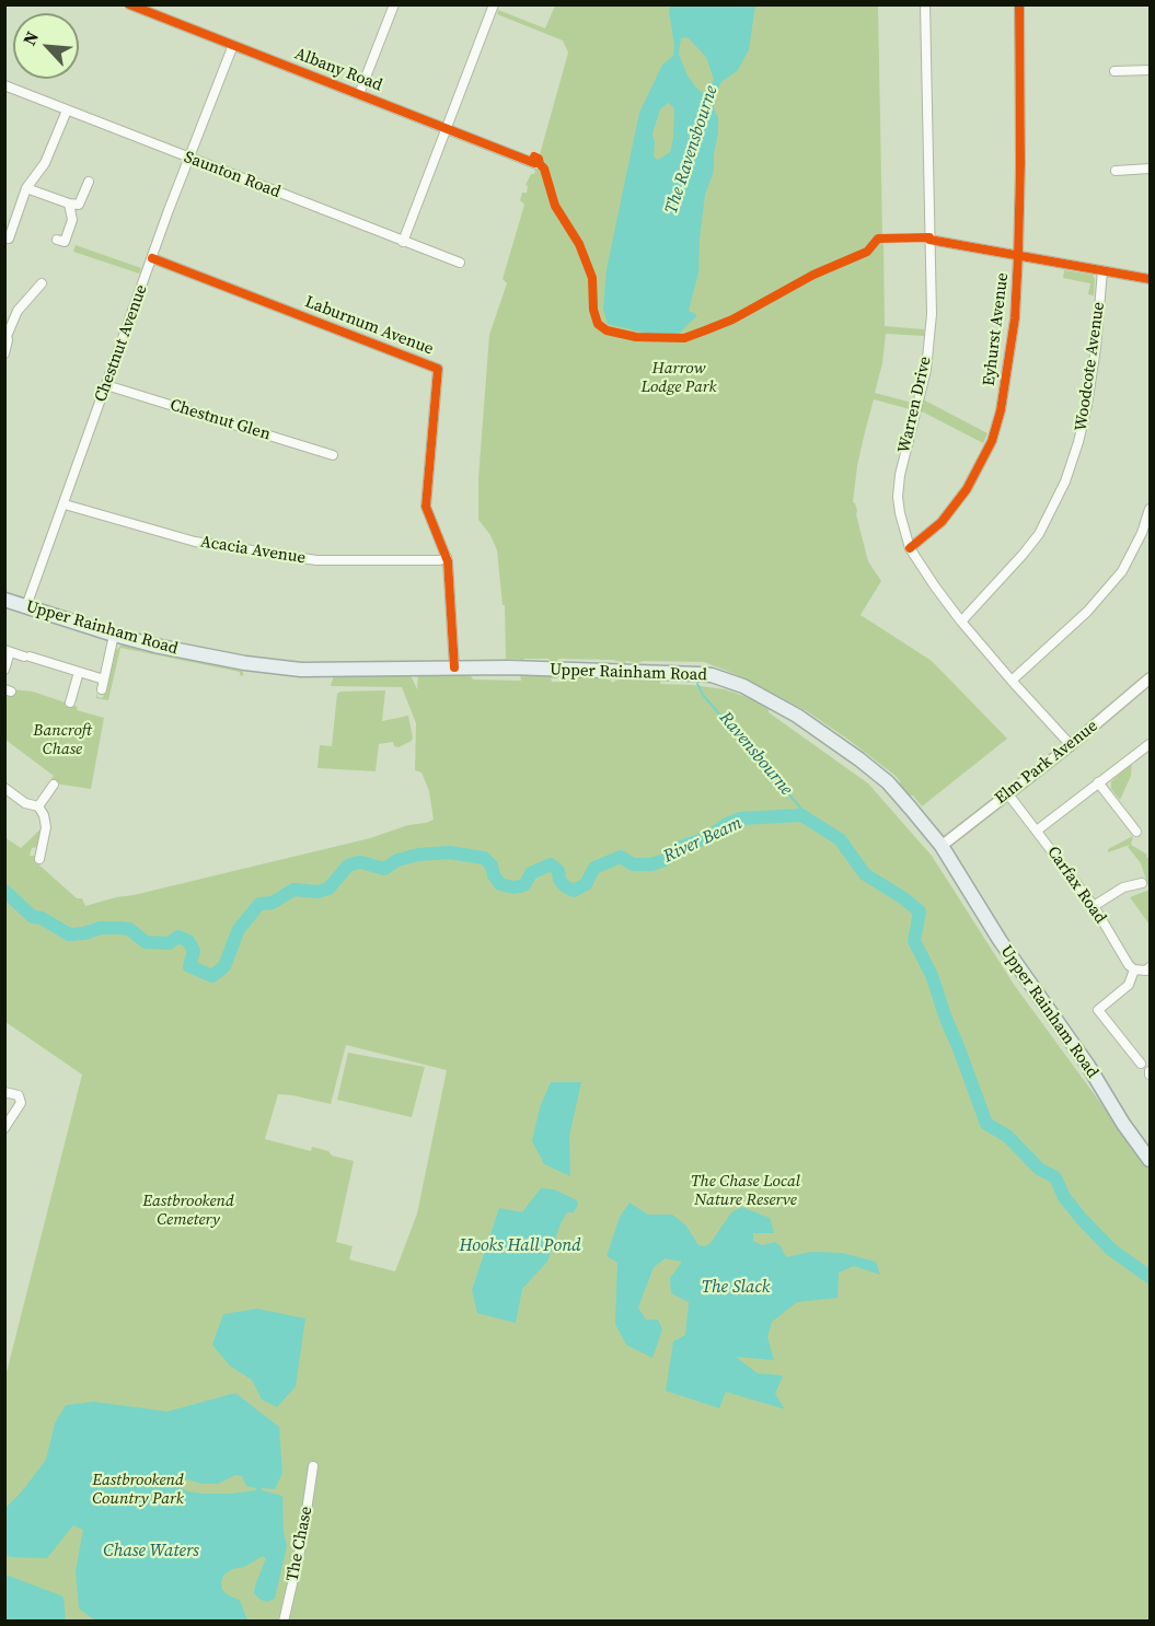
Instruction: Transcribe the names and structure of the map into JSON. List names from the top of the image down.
{
  "streets": {
    "main road": ["Upper Rainham Road"],
    "street": [
      "Albany Road",
      "Saunton Road",
      "Laburnum Avenue",
      "Eyhurst Avenue",
      "Chestnut Avenue",
      "Woodcote Avenue",
      "Warren Drive",
      "Chestnut Glen",
      "Acacia Avenue",
      "Elm Park Avenue",
      "Carfax Road",
      "The Chase"
    ]
  },
  "crossings": [
    ["Albany Road", "Chestnut Avenue"],
    ["Saunton Road", "Chestnut Avenue"],
    ["Laburnum Avenue", "Chestnut Avenue"],
    ["Laburnum Avenue", "Acacia Avenue"],
    ["Laburnum Avenue", "Upper Rainham Road"],
    ["Eyhurst Avenue", "Warren Drive"],
    ["Chestnut Avenue", "Chestnut Glen"],
    ["Chestnut Avenue", "Acacia Avenue"],
    ["Chestnut Avenue", "Upper Rainham Road"],
    ["Woodcote Avenue", "Warren Drive"],
    ["Warren Drive", "Elm Park Avenue"],
    ["Upper Rainham Road", "Elm Park Avenue"],
    ["Elm Park Avenue", "Carfax Road"]
  ],
  "water": [
    "The Ravensbourne",
    "Ravensbourne",
    "River Beam",
    "Hooks Hall Pond",
    "The Slack",
    "Chase Waters"
  ],
  "parks": [
    "Harrow Lodge Park",
    "Bancroft Chase",
    "The Chase Local Nature Reserve",
    "Eastbrookend Cemetery",
    "Eastbrookend Country Park"
  ],
  "north": "top left"
}
